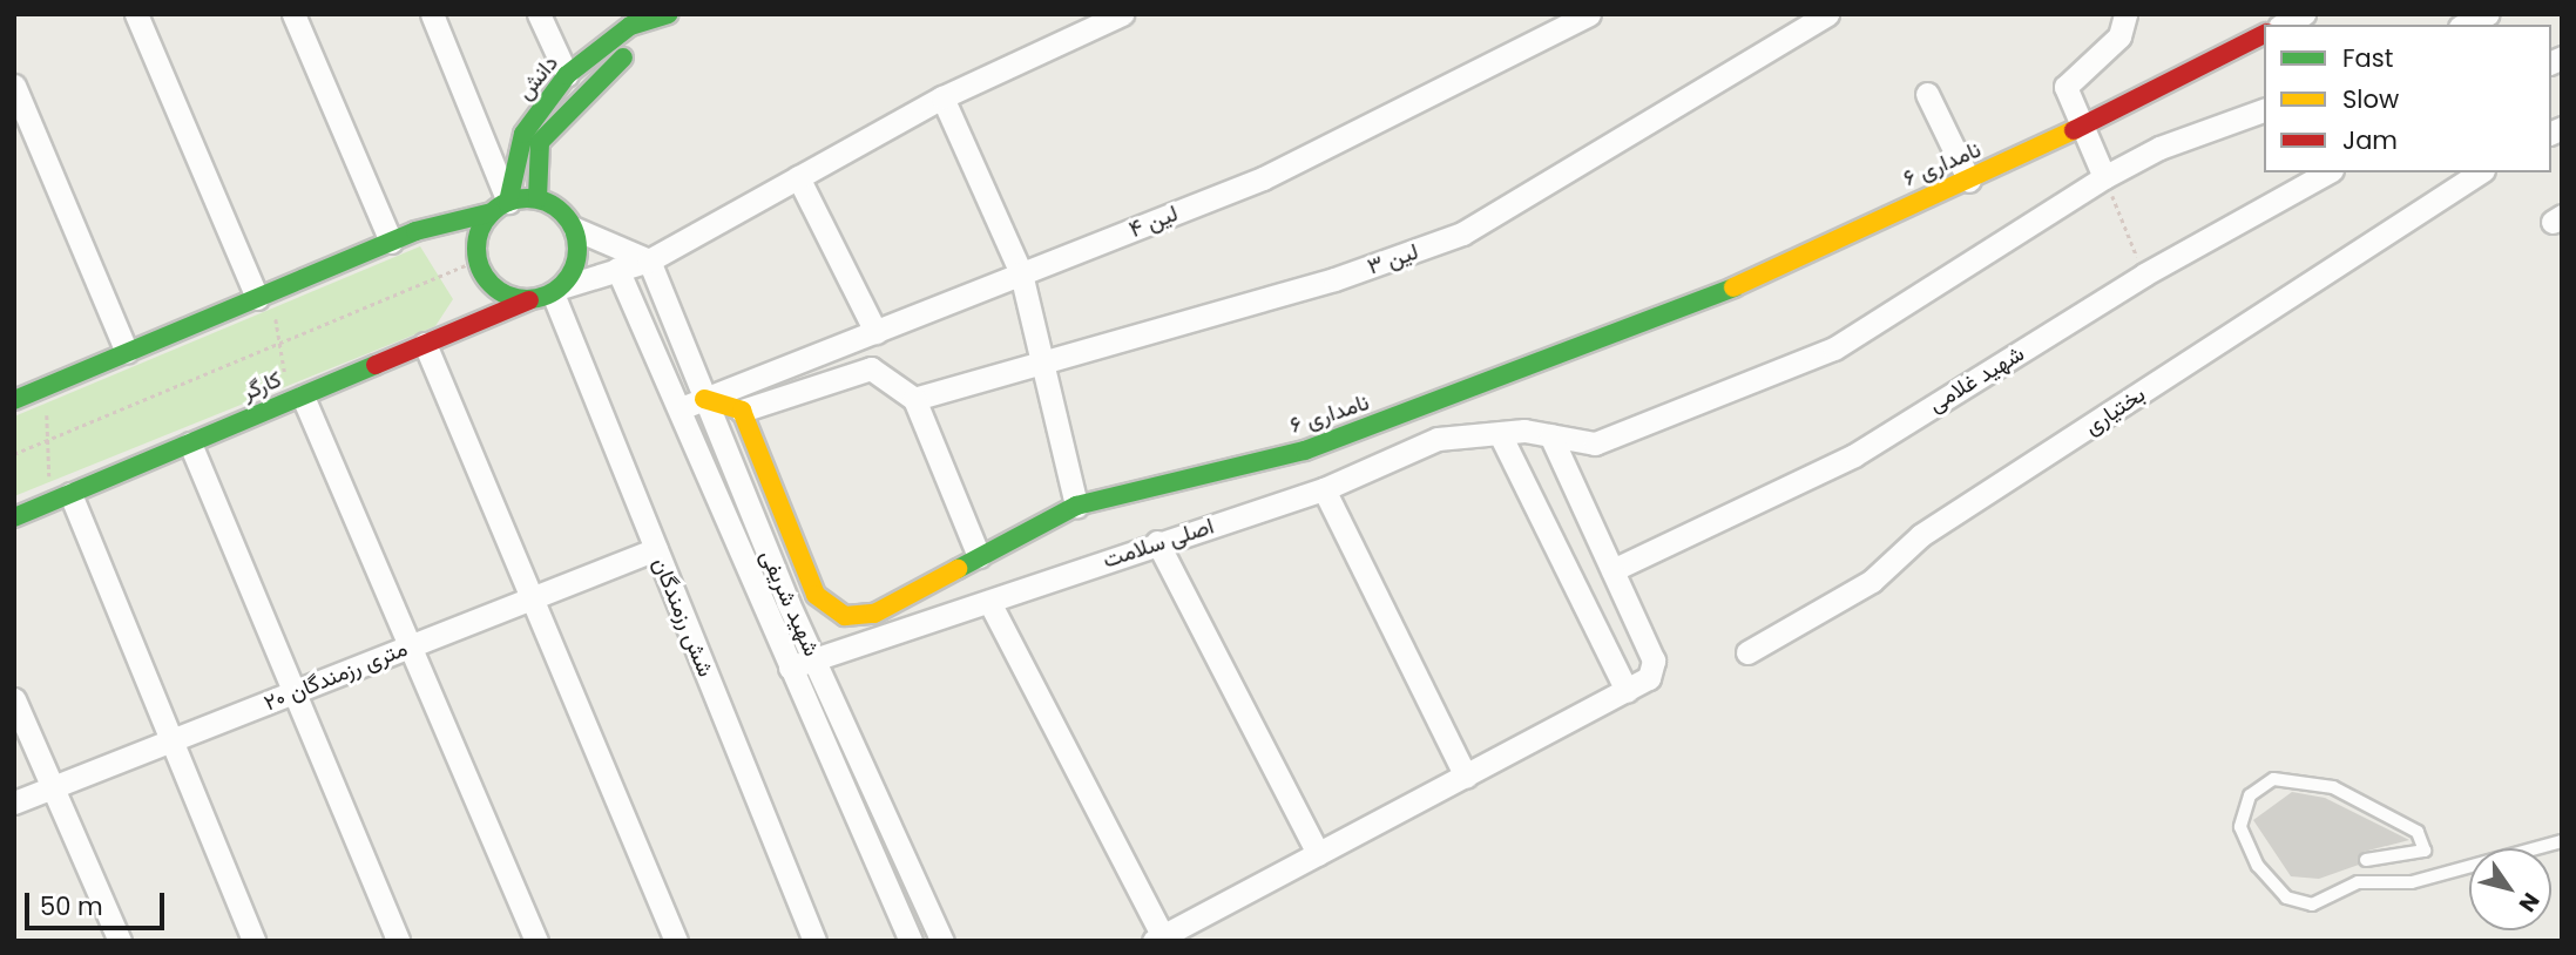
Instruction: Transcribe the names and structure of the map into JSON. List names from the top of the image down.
{
  "streets": {
    "street": [
      "دانش",
      "نامداری ۶",
      "لین ۴",
      "لین ۳",
      "شهید غلامی",
      "کارگر",
      "بختیاری",
      "اصلی سلامت",
      "شهید شریفی",
      "شش رزمندگان",
      "۲۰ متری رزمندگان"
    ]
  },
  "crossings": [
    ["دانش", "کارگر"],
    ["دانش", "شش رزمندگان"],
    ["لین ۴", "شهید شریفی"],
    ["کارگر", "شش رزمندگان"],
    ["اصلی سلامت", "شهید شریفی"],
    ["شش رزمندگان", "۲۰ متری رزمندگان"]
  ],
  "legend": ["Fast", "Slow", "Jam"],
  "scale_bar": "50 m",
  "north": "bottom right"
}
